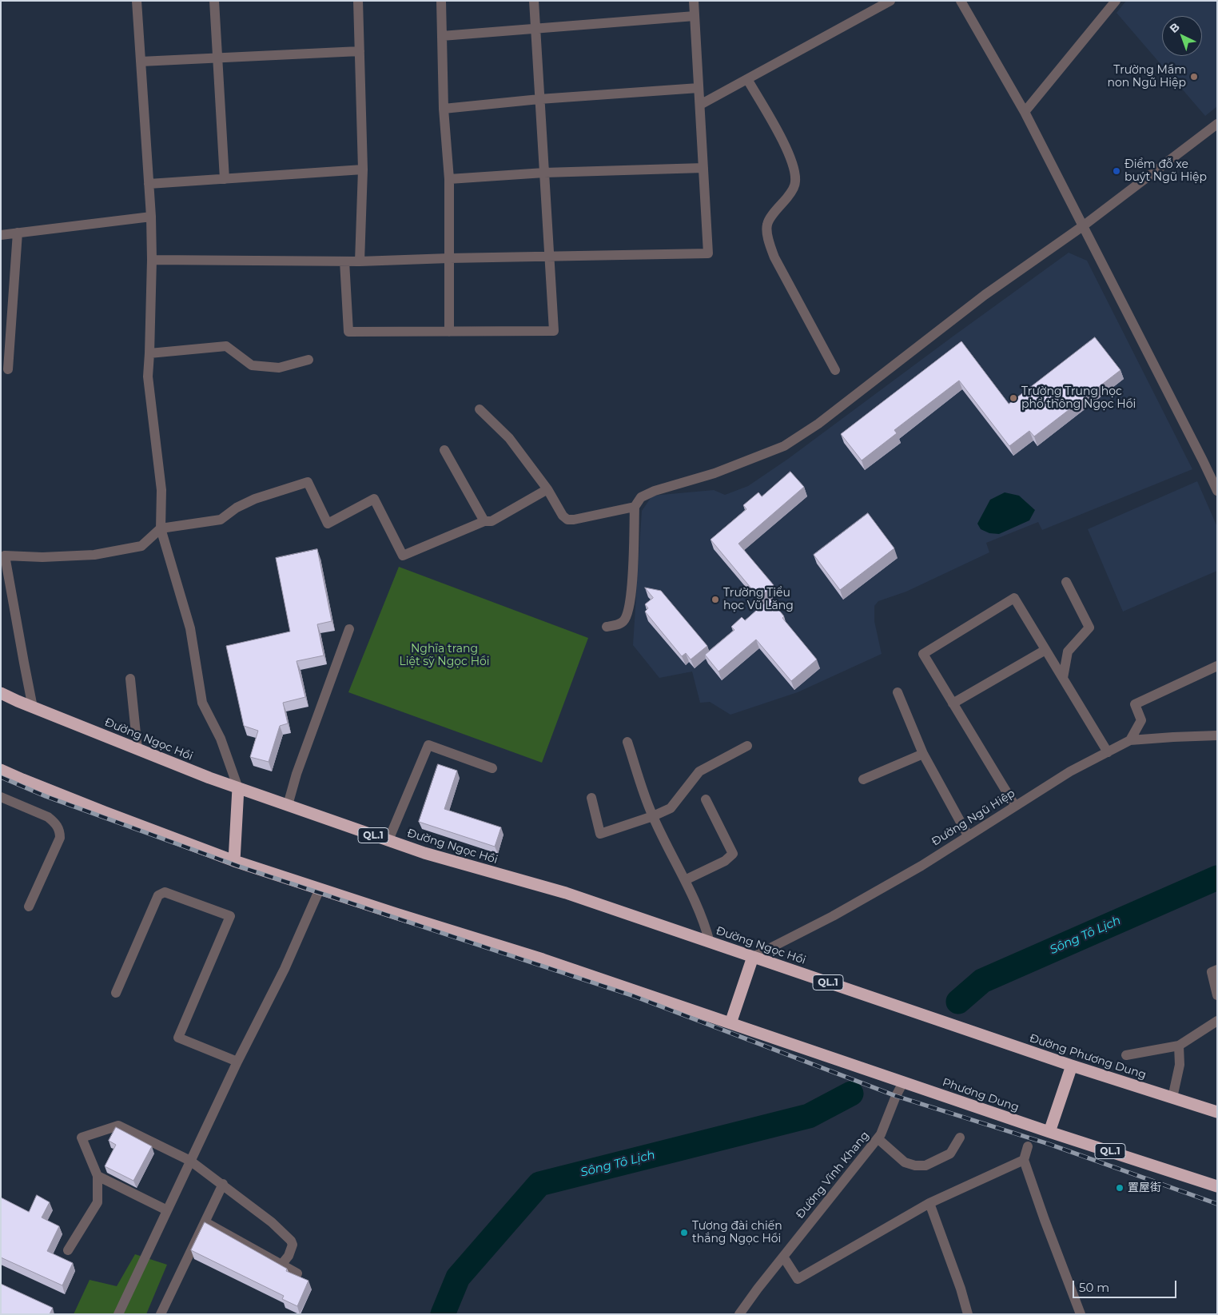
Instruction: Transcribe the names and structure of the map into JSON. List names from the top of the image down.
{
  "streets": {
    "highway": [
      "Đường Ngọc Hồi",
      "QL.1",
      "Đường Phương Dung",
      "Phương Dung"
    ],
    "street": ["Đường Ngũ Hiệp", "Đường Vĩnh Khang"]
  },
  "crossings": [
    ["Đường Ngọc Hồi", "Đường Ngũ Hiệp"],
    ["Đường Ngọc Hồi", "Đường Phương Dung"],
    ["QL.1", "Phương Dung"],
    ["QL.1", "Đường Vĩnh Khang"],
    ["Phương Dung", "Đường Vĩnh Khang"]
  ],
  "water": ["Sông Tô Lịch"],
  "parks": ["Nghĩa trang Liệt sỹ Ngọc Hồi"],
  "places": [
    "Trường Mầm non Ngũ Hiệp",
    "Điểm đỗ xe buýt Ngũ Hiệp",
    "Trường Trung học phổ thông Ngọc Hồi",
    "Trường Tiểu học Vũ Lăng",
    "置屋街",
    "Tượng đài chiến thắng Ngọc Hồi"
  ],
  "scale_bar": "50 m",
  "north": "top left"
}
